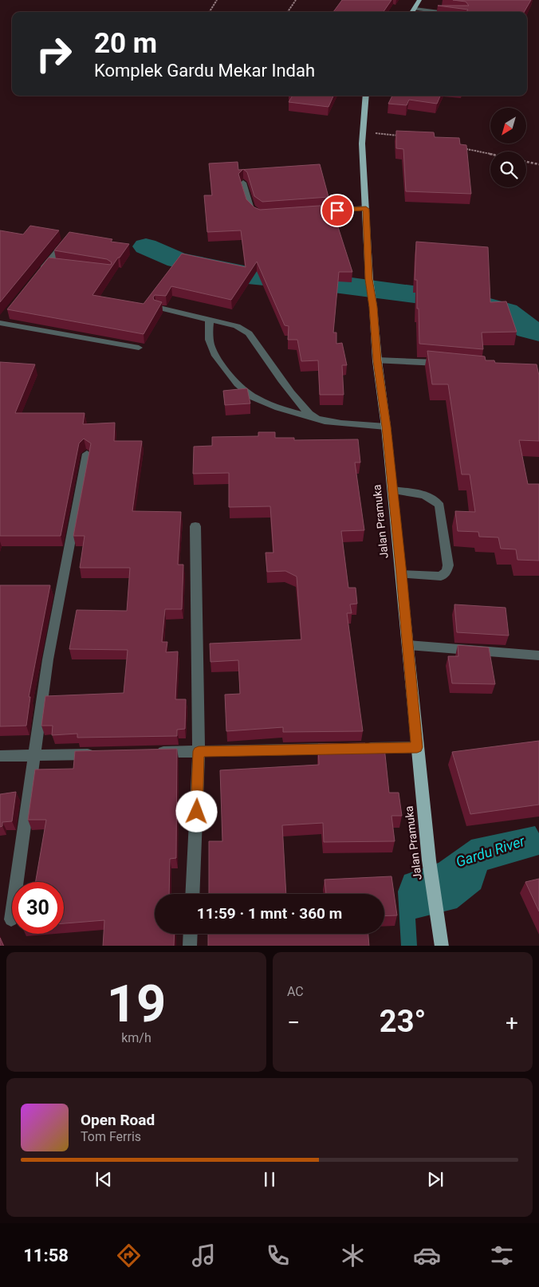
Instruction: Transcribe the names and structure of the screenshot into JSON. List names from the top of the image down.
{
  "streets": {
    "main road": ["Jalan Pramuka"]
  },
  "water": ["Gardu River"],
  "north": "bottom left",
  "page": {
    "turn": ["20 m", "Komplek Gardu Mekar Indah"],
    "limit": "30",
    "trip": "11:59 · 1 mnt · 360 m",
    "tile": [
      ["19", "km/h"],
      "AC"
    ],
    "heat": ["−", "23°", "+"],
    "song": ["Open Road", "Tom Ferris"],
    "tabs": "11:58"
  }
}
